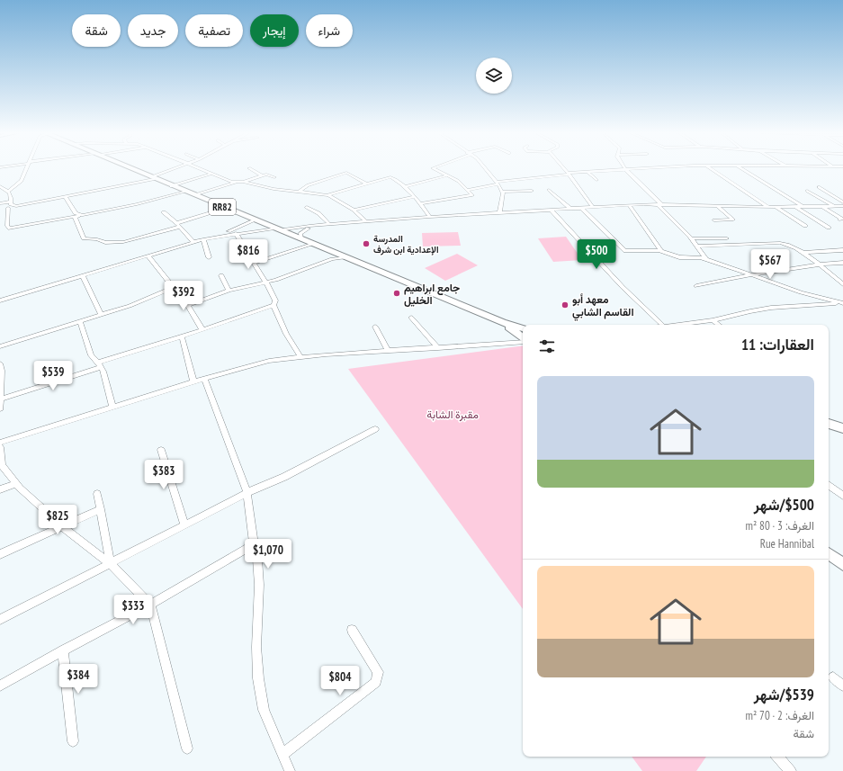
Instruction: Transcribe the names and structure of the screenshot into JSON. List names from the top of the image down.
{
  "streets": {
    "main road": ["RR82"]
  },
  "parks": ["مقبرة الشابة"],
  "places": ["المدرسة الإعدادية ابن شرف", "جامع ابراهيم الخليل", "معهد أبو القاسم الشابي"],
  "page": {
    "chip": [
      "شراء",
      "إيجار",
      "تصفية",
      "جديد",
      "شقة"
    ],
    "price": [
      "$816",
      "$500",
      "$567",
      "$392",
      "$539",
      "$383",
      "$825",
      "$1,070",
      "$333",
      "$384",
      "$804"
    ],
    "heading": "العقارات: 11",
    "list": [
      {
        "name": "$500/شهر",
        "note": "الغرف: 3 · 80 m² · Rue Hannibal"
      },
      {
        "name": "$539/شهر",
        "note": "الغرف: 2 · 70 m² · شقة"
      }
    ]
  }
}
